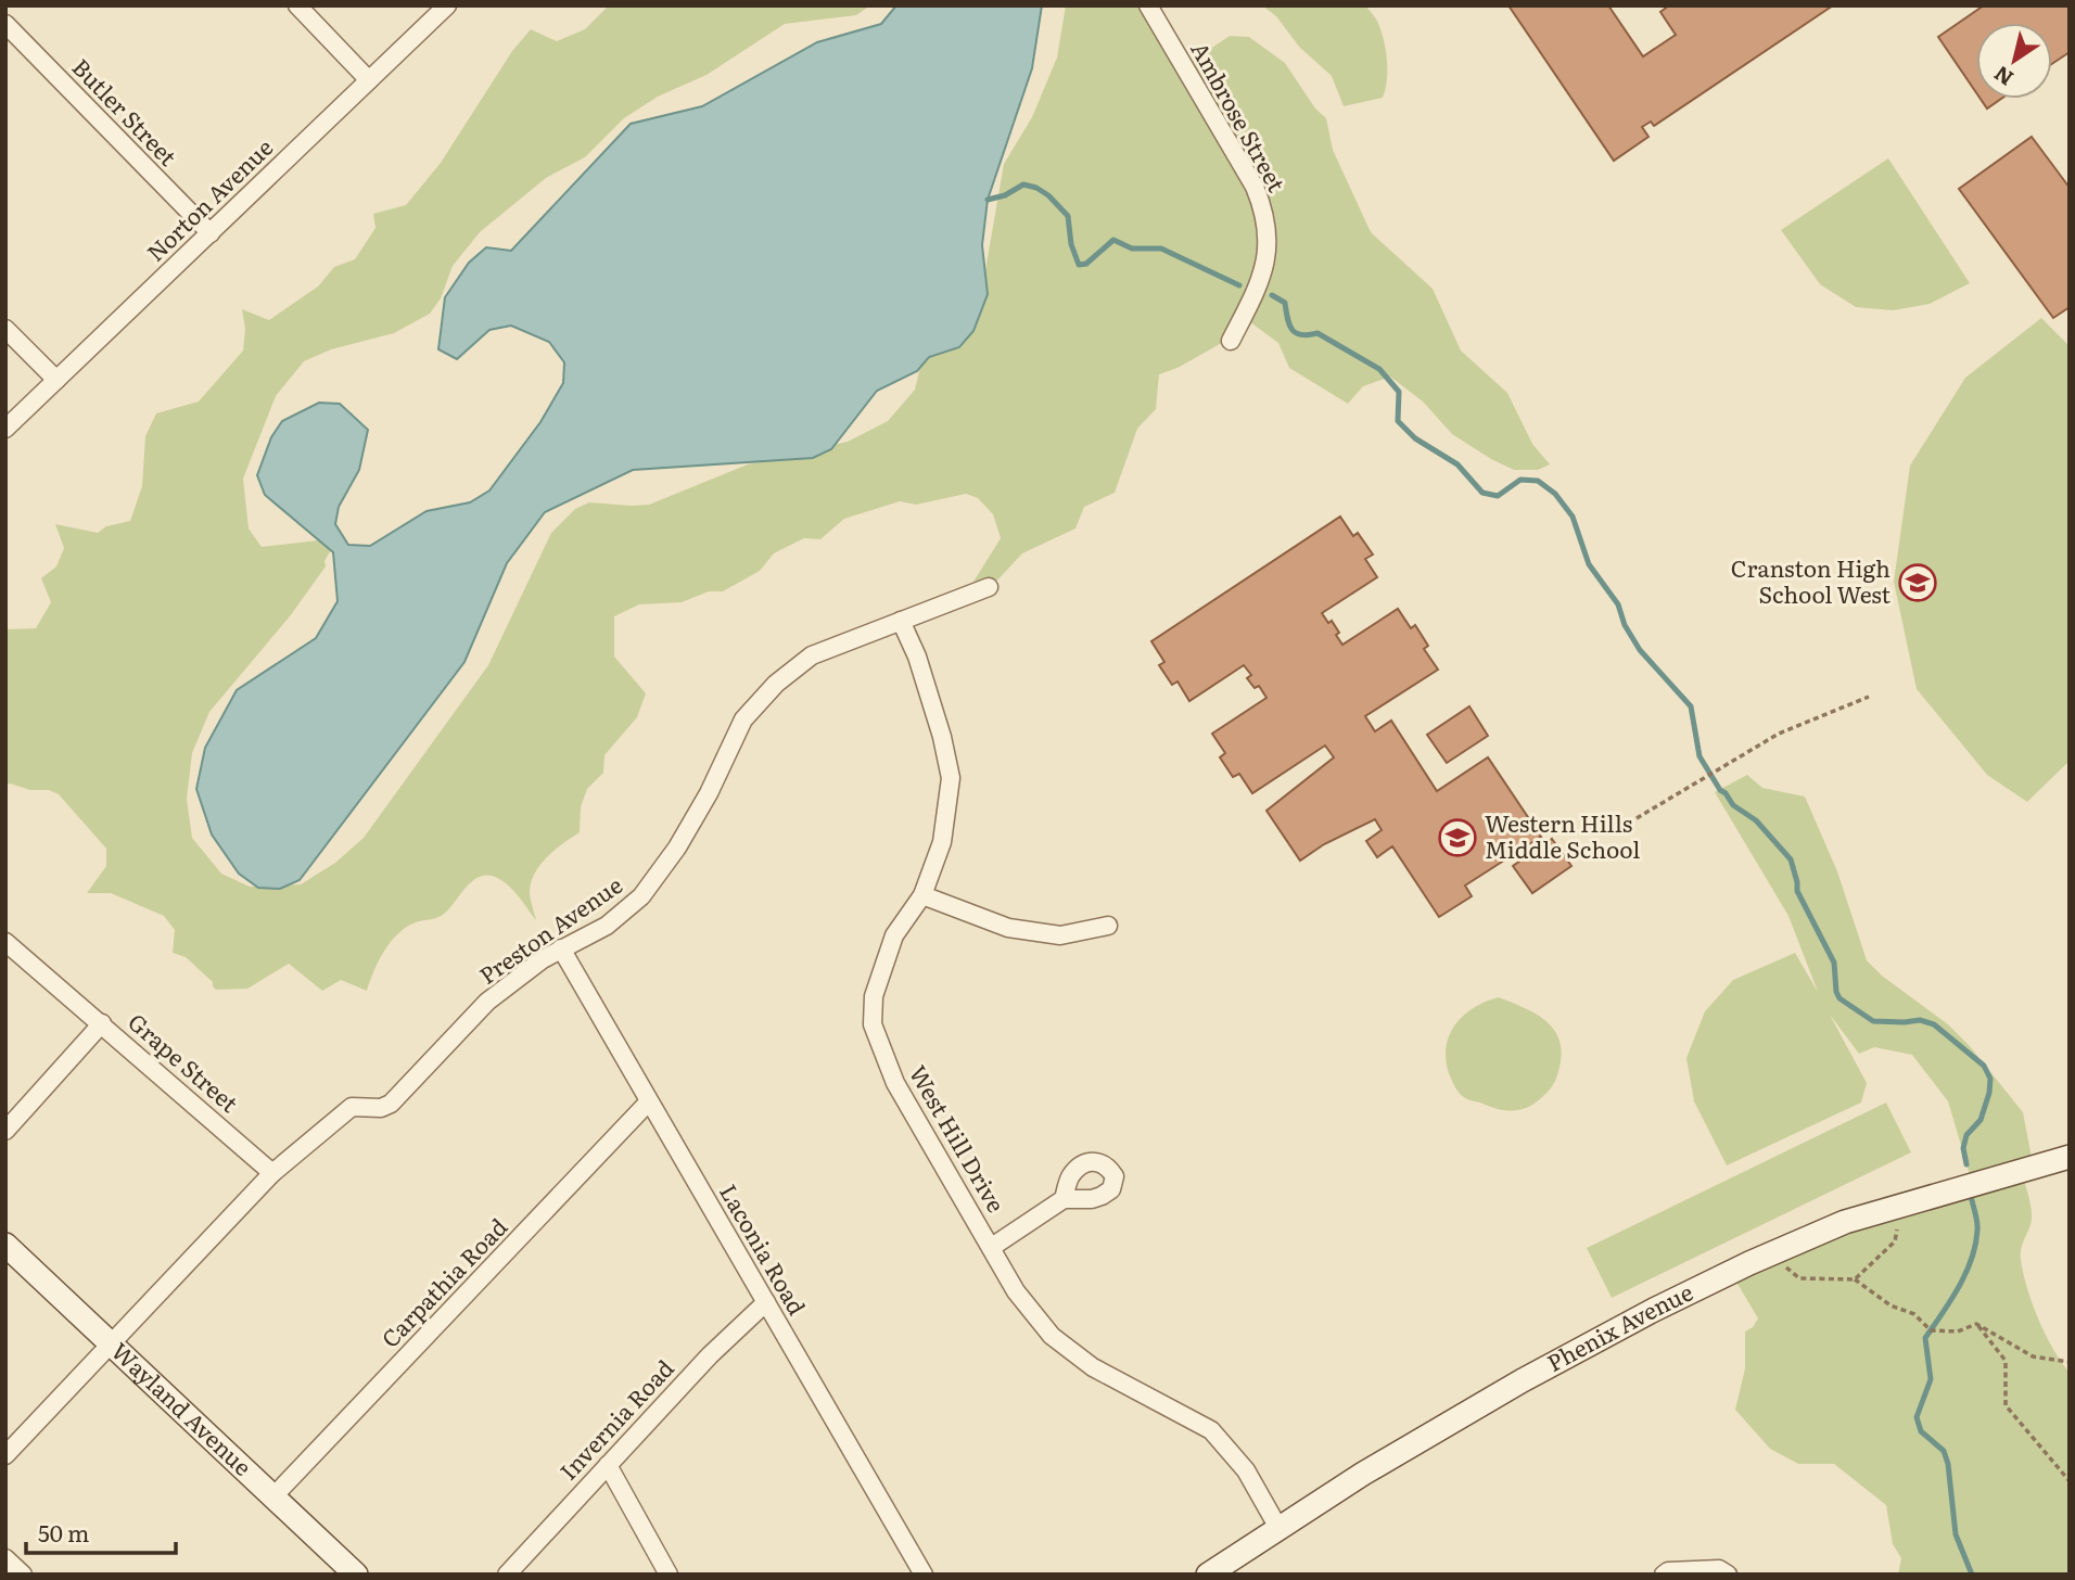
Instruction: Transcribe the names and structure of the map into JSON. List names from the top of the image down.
{
  "streets": {
    "main road": ["Phenix Avenue", "Wayland Avenue"],
    "street": [
      "Butler Street",
      "Ambrose Street",
      "Norton Avenue",
      "Preston Avenue",
      "Grape Street",
      "West Hill Drive",
      "Laconia Road",
      "Carpathia Road",
      "Invernia Road"
    ]
  },
  "crossings": [
    ["Butler Street", "Norton Avenue"],
    ["Preston Avenue", "Grape Street"],
    ["Preston Avenue", "West Hill Drive"],
    ["Preston Avenue", "Laconia Road"],
    ["Preston Avenue", "Wayland Avenue"],
    ["West Hill Drive", "Phenix Avenue"],
    ["Laconia Road", "Carpathia Road"],
    ["Laconia Road", "Invernia Road"],
    ["Carpathia Road", "Wayland Avenue"]
  ],
  "places": {
    "school or university": ["Cranston High School West", "Western Hills Middle School"]
  },
  "scale_bar": "50 m",
  "north": "bottom left"
}
